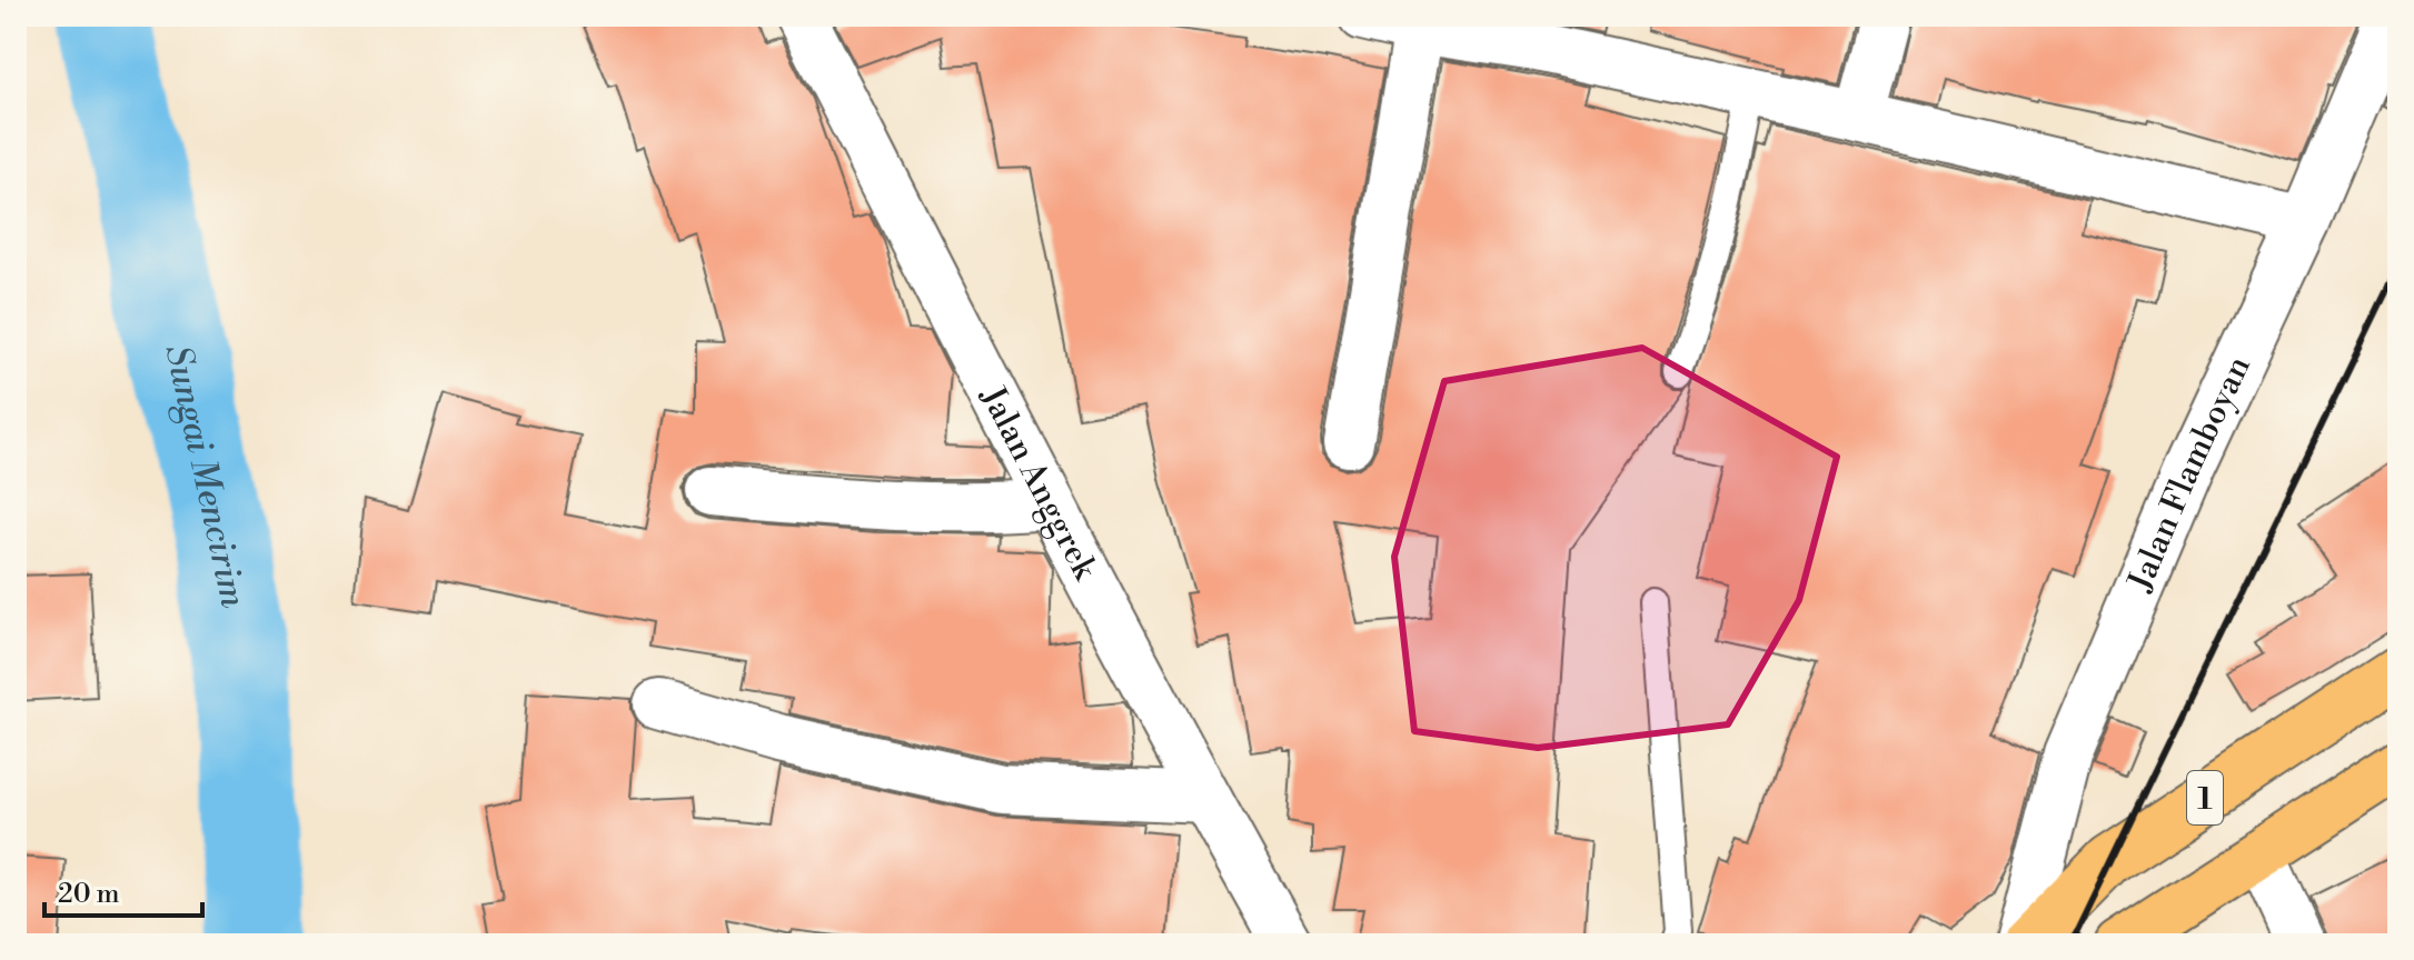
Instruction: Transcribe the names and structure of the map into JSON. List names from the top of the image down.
{
  "streets": {
    "main road": ["1"],
    "street": ["Jalan Flamboyan", "Jalan Anggrek"]
  },
  "water": ["Sungai Mencirim"],
  "scale_bar": "20 m"
}
